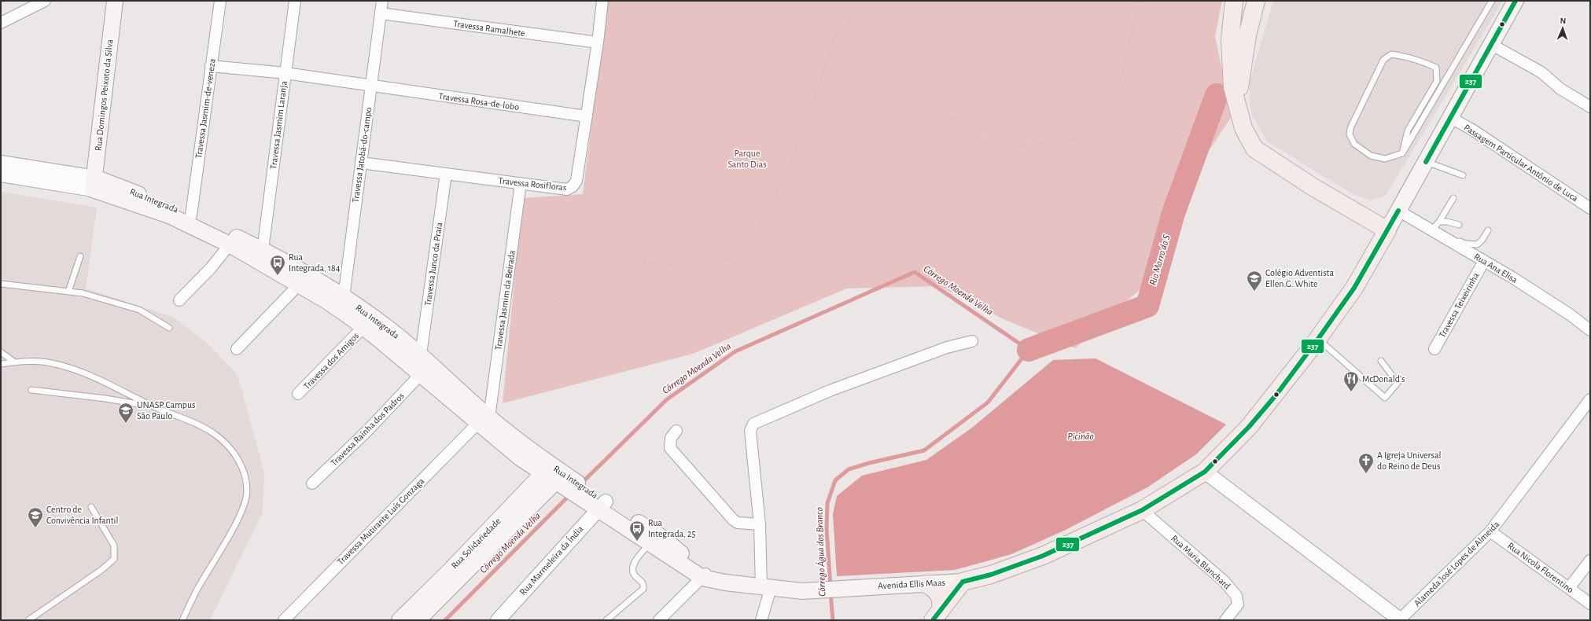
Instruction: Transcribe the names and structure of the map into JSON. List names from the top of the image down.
{
  "streets": {
    "main road": [
      "Rua Domingos Peixoto da Silva",
      "Rua Integrada",
      "Rua Solidariedade",
      "Avenida Ellis Maas"
    ],
    "street": [
      "Travessa Ramalhete",
      "Travessa Rosa-de-lobo",
      "Travessa Jasmim-de-veneza",
      "Travessa Jasmim Laranja",
      "Travessa Jatobá-do-campo",
      "Passagem Particular Antônio de Luca",
      "Travessa Rosifloras",
      "Travessa Junco da Praia",
      "Rua Ana Elisa",
      "Travessa Jasmim da Beirada",
      "Travessa Teixeirinha",
      "Travessa dos Amigos",
      "Travessa Raínha dos Padros",
      "Travessa Mutirante Luís Gonzaga",
      "Rua Marmeleira da Índia",
      "Rua Maria Blanchard",
      "Alameda José Lopes de Almeida",
      "Rua Nicola Florentino"
    ]
  },
  "crossings": [
    ["Travessa Ramalhete", "Travessa Jatobá-do-campo"],
    ["Travessa Ramalhete", "Travessa Rosifloras"],
    ["Rua Domingos Peixoto da Silva", "Rua Integrada"],
    ["Travessa Rosa-de-lobo", "Travessa Jasmim-de-veneza"],
    ["Travessa Rosa-de-lobo", "Travessa Jasmim Laranja"],
    ["Travessa Rosa-de-lobo", "Travessa Jatobá-do-campo"],
    ["Travessa Rosa-de-lobo", "Travessa Rosifloras"],
    ["Travessa Jasmim-de-veneza", "Rua Integrada"],
    ["Travessa Jasmim Laranja", "Rua Integrada"],
    ["Travessa Jatobá-do-campo", "Travessa Rosifloras"],
    ["Travessa Jatobá-do-campo", "Rua Integrada"],
    ["Passagem Particular Antônio de Luca", "Avenida Ellis Maas"],
    ["Travessa Rosifloras", "Travessa Junco da Praia"],
    ["Travessa Rosifloras", "Travessa Jasmim da Beirada"],
    ["Rua Integrada", "Travessa Junco da Praia"],
    ["Rua Integrada", "Travessa Jasmim da Beirada"],
    ["Rua Integrada", "Travessa dos Amigos"],
    ["Rua Integrada", "Travessa Raínha dos Padros"],
    ["Rua Integrada", "Travessa Mutirante Luís Gonzaga"],
    ["Rua Integrada", "Rua Solidariedade"],
    ["Rua Integrada", "Rua Marmeleira da Índia"],
    ["Rua Integrada", "Avenida Ellis Maas"],
    ["Rua Ana Elisa", "Travessa Teixeirinha"],
    ["Rua Ana Elisa", "Avenida Ellis Maas"],
    ["Travessa Jasmim da Beirada", "Travessa Mutirante Luís Gonzaga"],
    ["Rua Maria Blanchard", "Avenida Ellis Maas"],
    ["Alameda José Lopes de Almeida", "Rua Nicola Florentino"],
    ["Alameda José Lopes de Almeida", "Avenida Ellis Maas"]
  ],
  "water": [
    "Rio Morro do S",
    "Córrego Moenda Velha",
    "Picinão",
    "Córrego Água dos Branco"
  ],
  "parks": ["Parque Santo Dias"],
  "places": {
    "bus stop": ["Rua Integrada, 184", "Rua Integrada, 25"],
    "school or university": ["Colégio Adventista Ellen.G. White", "UNASP Campus São Paulo", "Centro de Convivência Infantil"],
    "restaurant": ["McDonald's"],
    "church": ["A Igreja Universal do Reino de Deus"]
  },
  "lines": ["transit line 237"],
  "north": "top"
}
